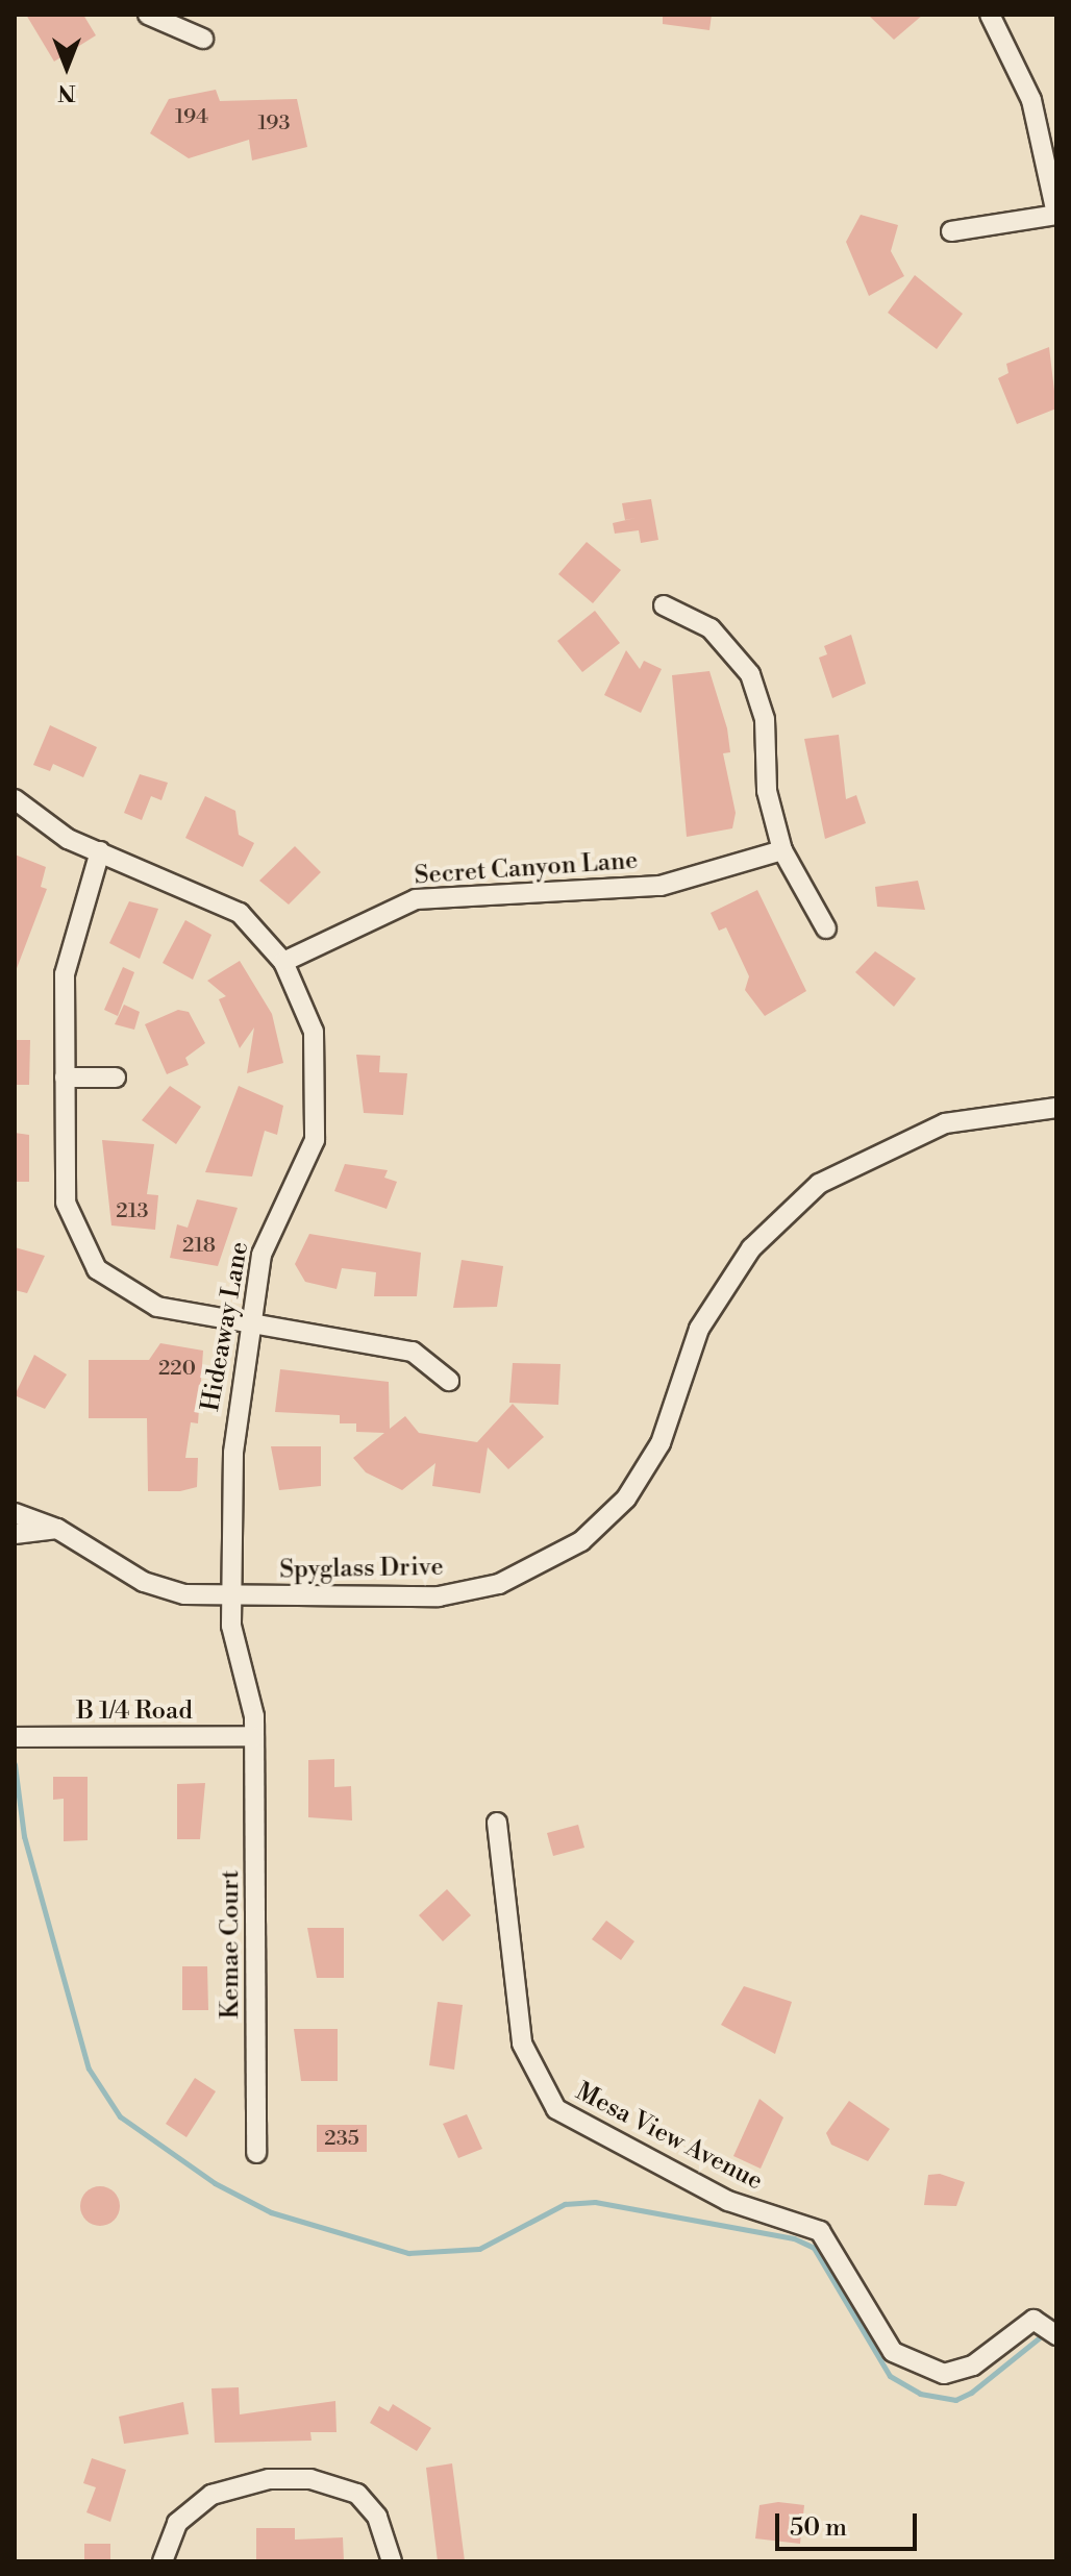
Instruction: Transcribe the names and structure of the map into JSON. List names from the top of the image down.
{
  "streets": {
    "street": [
      "Secret Canyon Lane",
      "Hideaway Lane",
      "Spyglass Drive",
      "B 1/4 Road",
      "Kemae Court",
      "Mesa View Avenue"
    ]
  },
  "crossings": [
    ["Secret Canyon Lane", "Hideaway Lane"],
    ["Hideaway Lane", "Spyglass Drive"],
    ["Hideaway Lane", "B 1/4 Road"],
    ["Hideaway Lane", "Kemae Court"],
    ["B 1/4 Road", "Kemae Court"]
  ],
  "house_numbers": [
    "194",
    "193",
    "213",
    "218",
    "220",
    "235"
  ],
  "scale_bar": "50 m",
  "north": "bottom"
}
